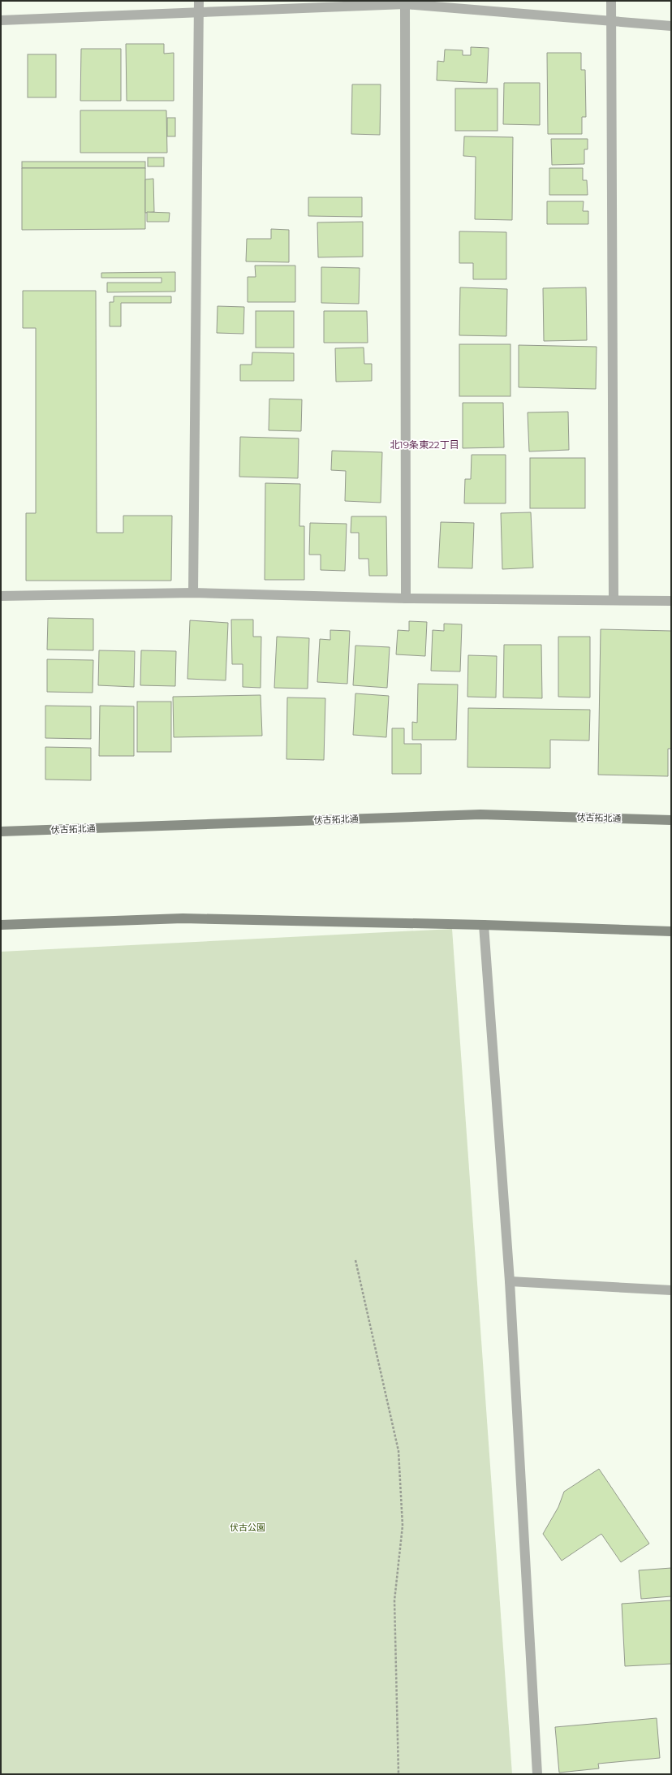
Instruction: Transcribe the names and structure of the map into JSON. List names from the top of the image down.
{
  "streets": {
    "street": ["伏古拓北通"]
  },
  "districts": ["北19条東22丁目"],
  "parks": ["伏古公園"]
}
